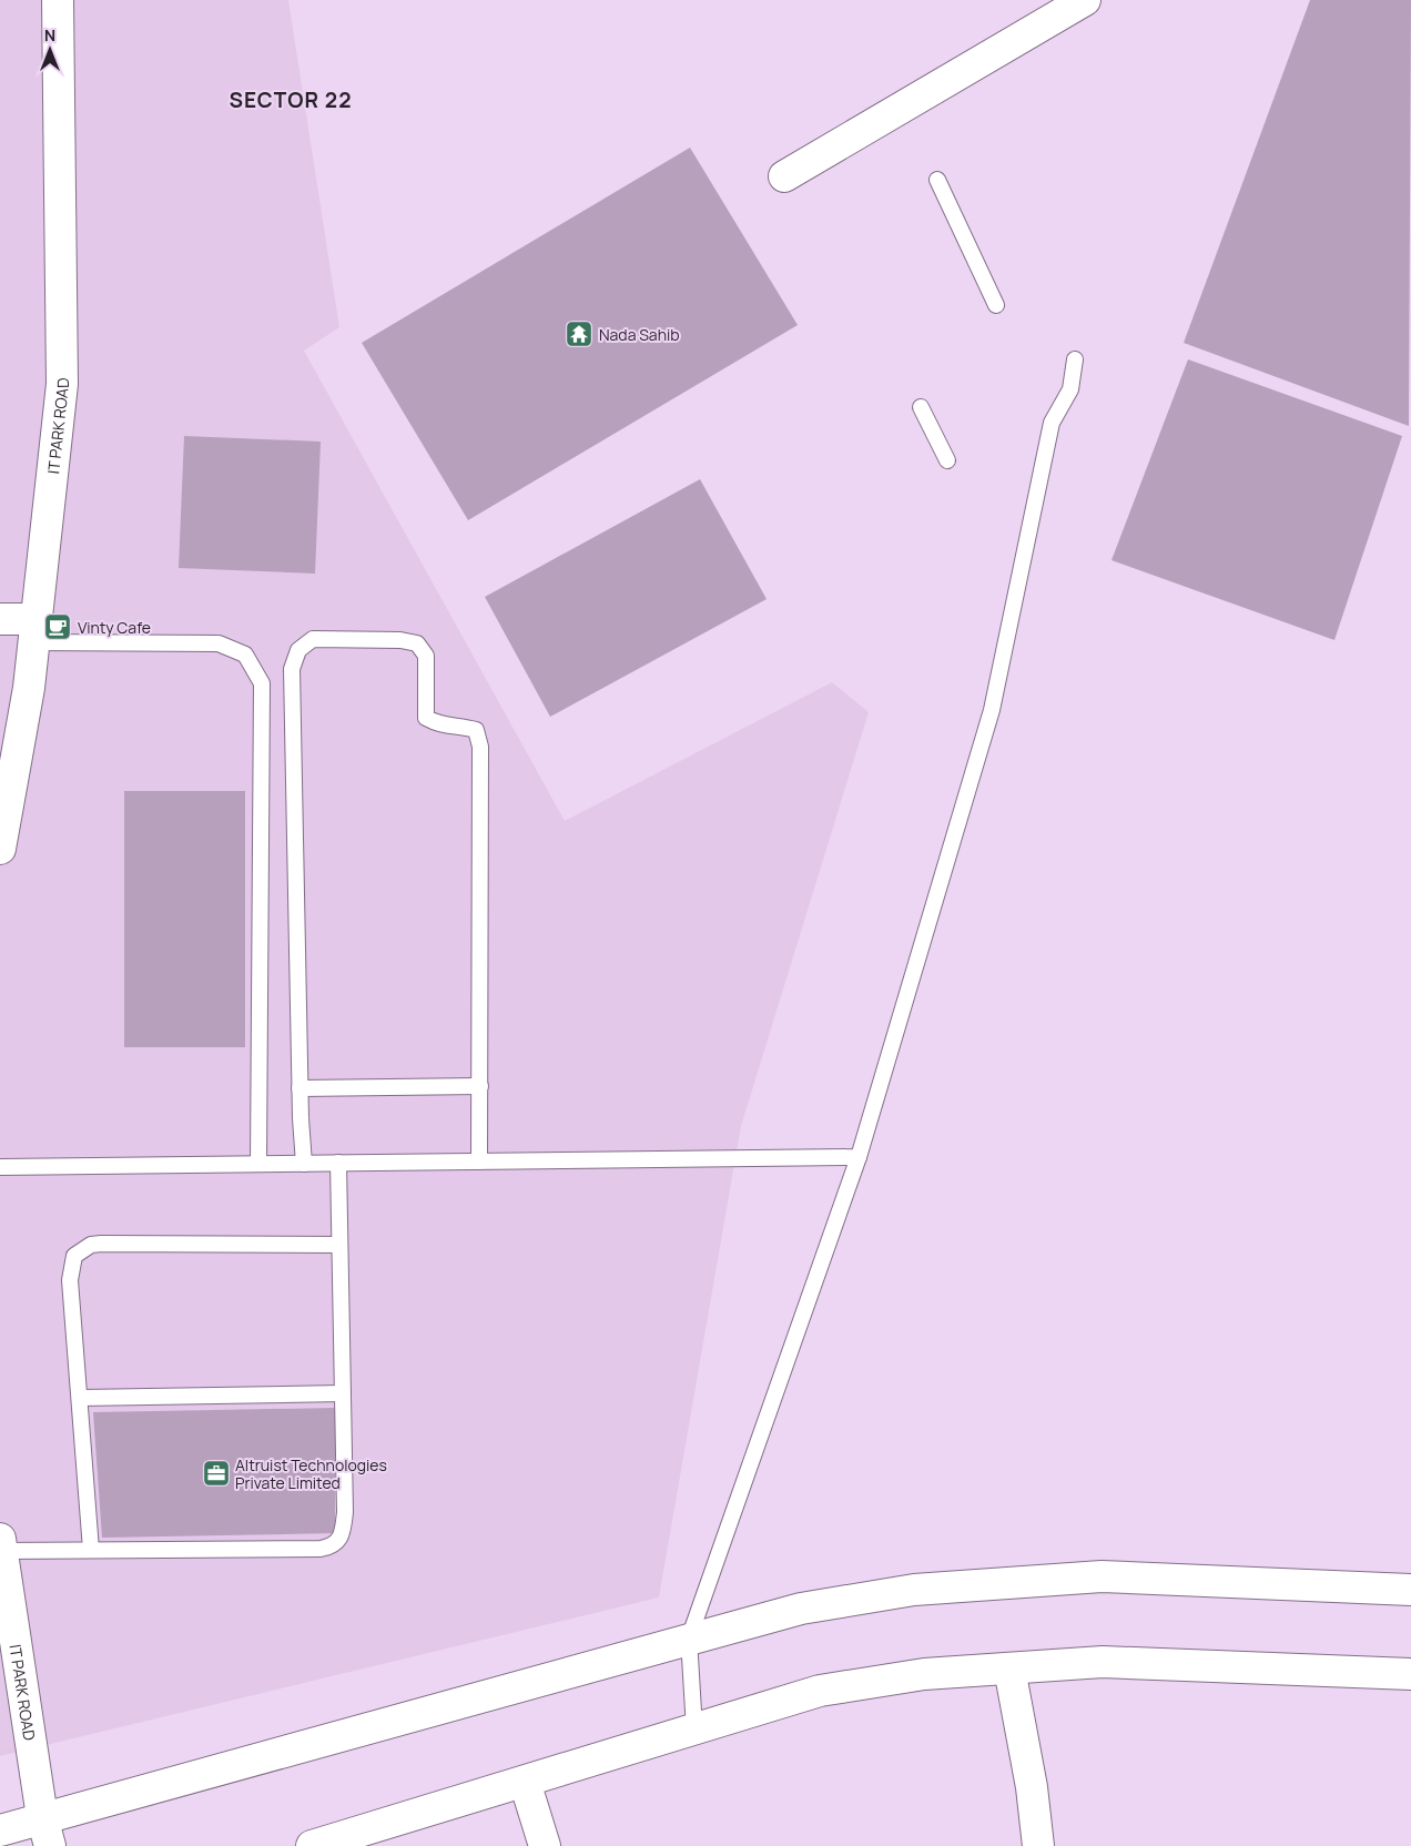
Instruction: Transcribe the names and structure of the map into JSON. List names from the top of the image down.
{
  "streets": {
    "street": ["IT PARK ROAD"]
  },
  "districts": ["SECTOR 22"],
  "places": {
    "temple": ["Nada Sahib"],
    "cafe": ["Vinty Cafe"],
    "office": ["Altruist Technologies Private Limited"]
  },
  "north": "top"
}
